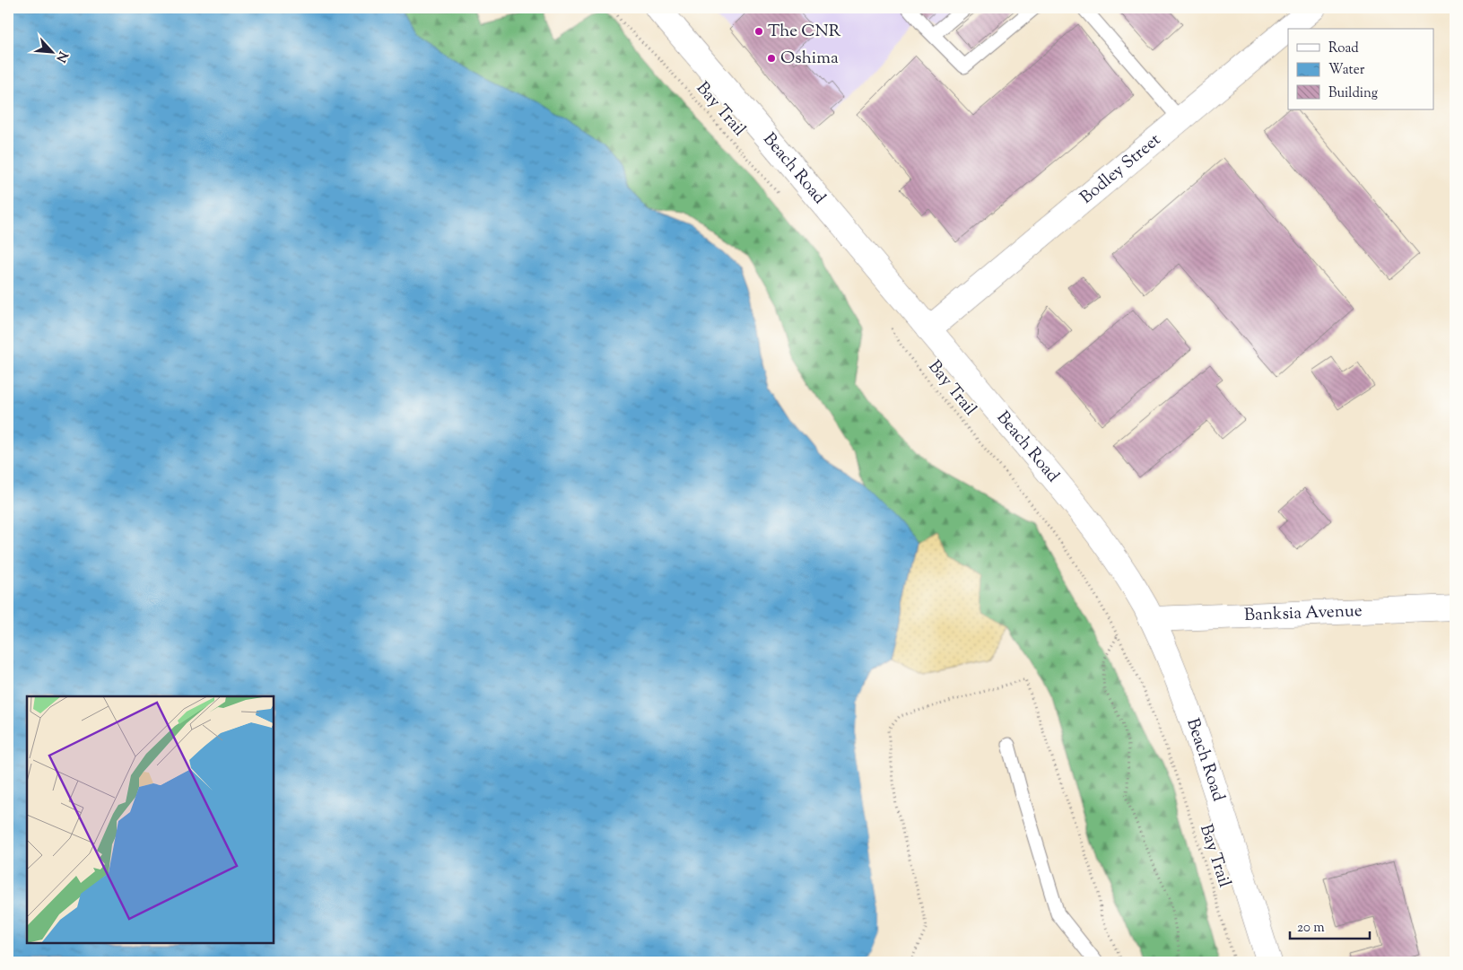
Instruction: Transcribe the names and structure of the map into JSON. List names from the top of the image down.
{
  "streets": {
    "main road": ["Beach Road", "Bodley Street", "Banksia Avenue"],
    "path": ["Bay Trail"]
  },
  "crossings": [
    ["Beach Road", "Bodley Street"],
    ["Beach Road", "Banksia Avenue"]
  ],
  "places": ["The CNR", "Oshima"],
  "legend": ["Road", "Water", "Building"],
  "scale_bar": "20 m",
  "north": "bottom right"
}
